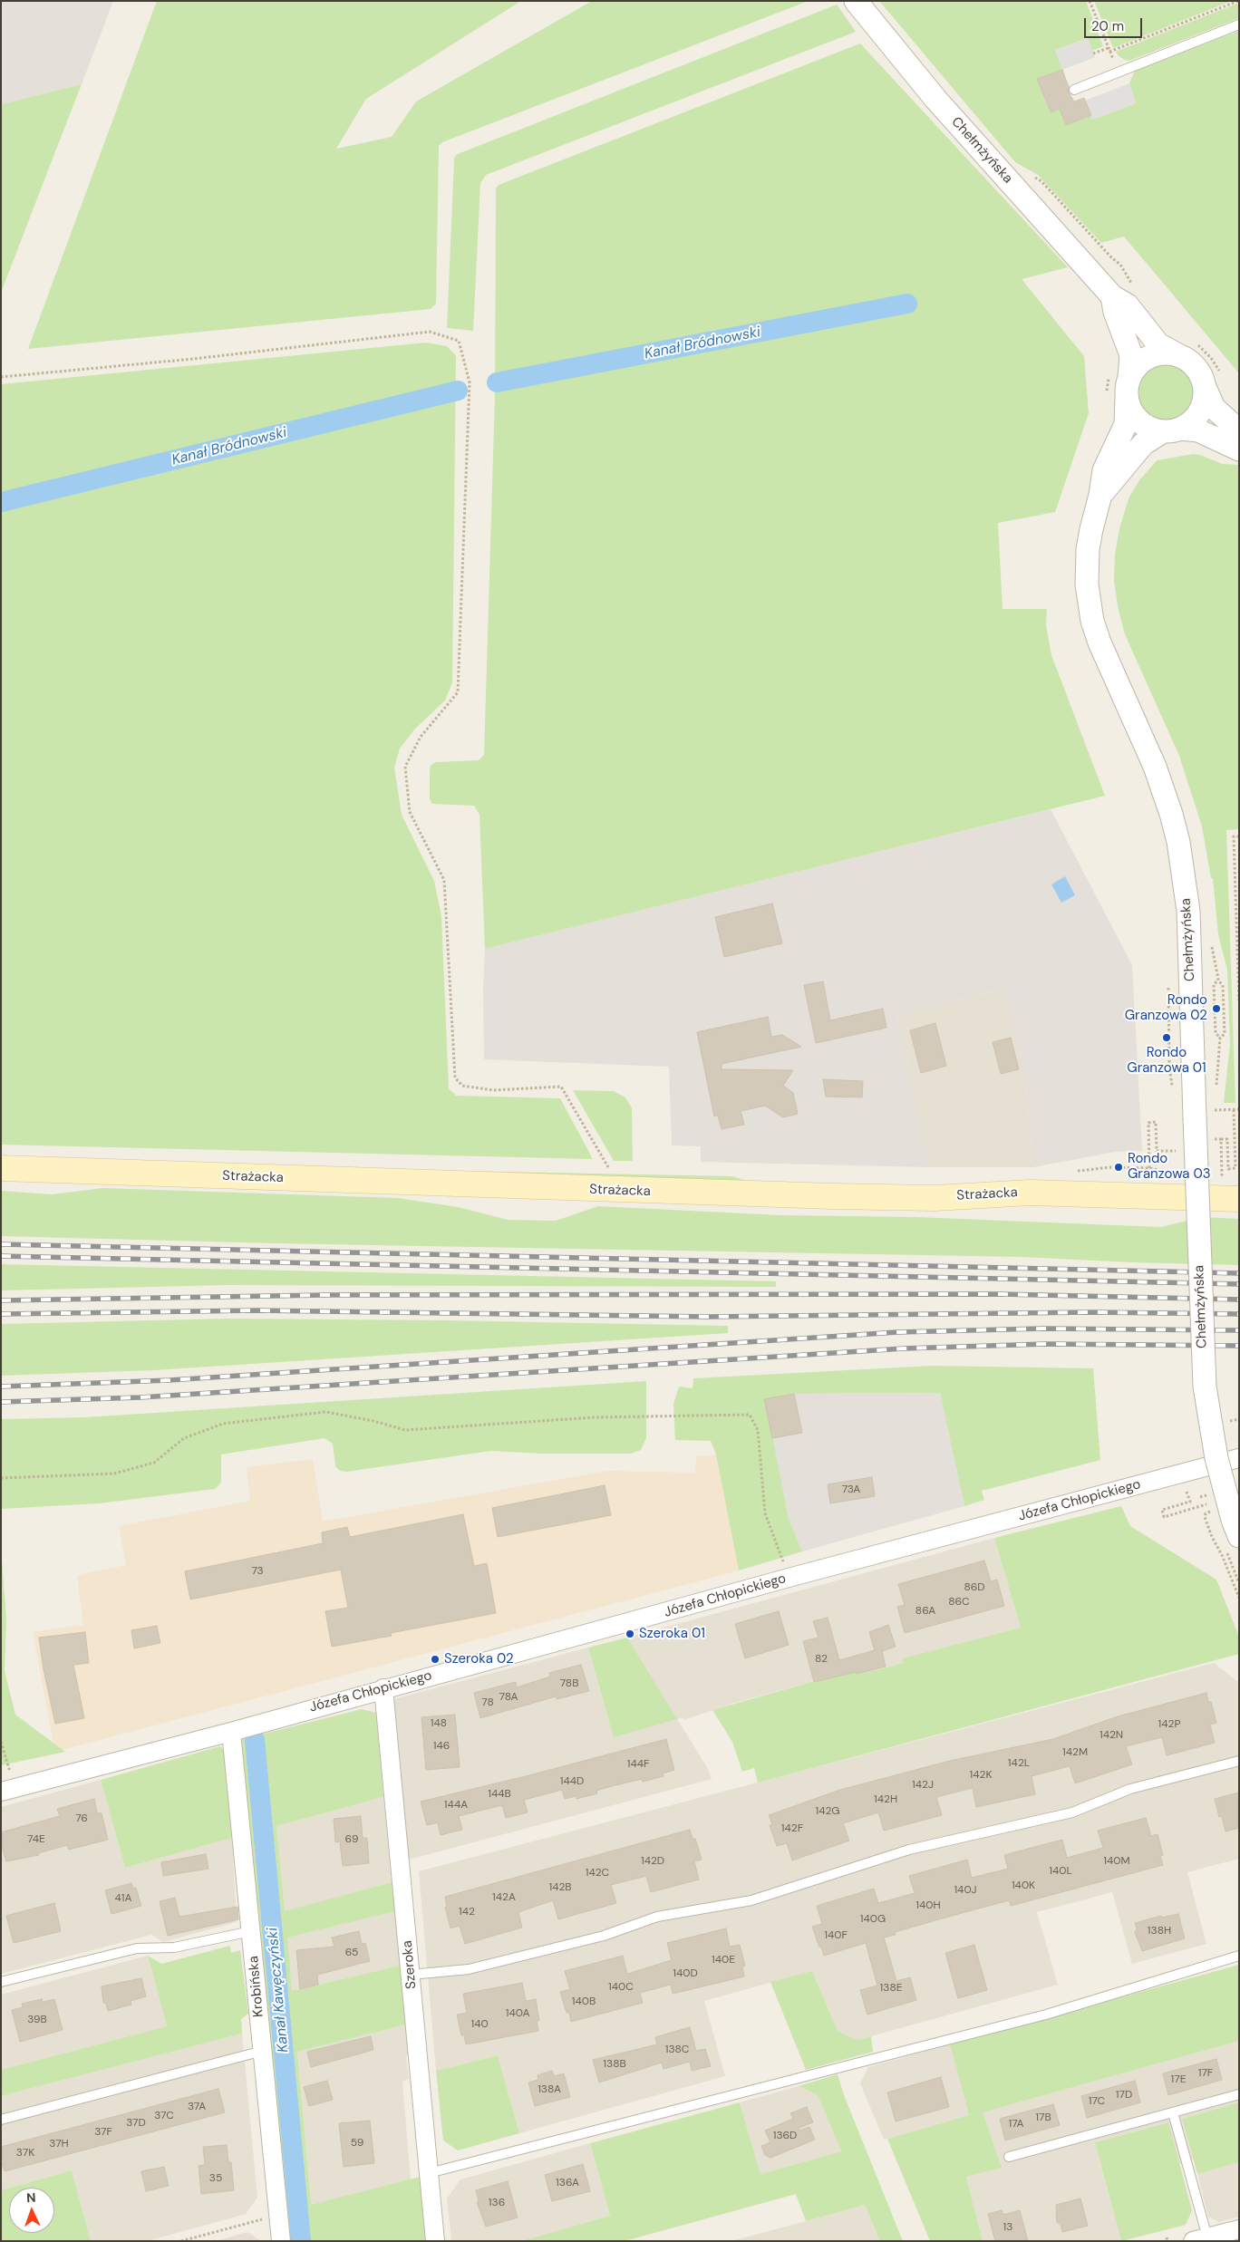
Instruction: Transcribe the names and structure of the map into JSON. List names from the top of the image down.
{
  "streets": {
    "main road": ["Strażacka"],
    "street": [
      "Chełmżyńska",
      "Józefa Chłopickiego",
      "Szeroka",
      "Krobińska"
    ]
  },
  "crossings": [
    ["Józefa Chłopickiego", "Szeroka"],
    ["Józefa Chłopickiego", "Krobińska"]
  ],
  "water": ["Kanał Bródnowski", "Kanał Kawęczyński"],
  "places": [
    "Rondo Granzowa 02",
    "Rondo Granzowa 01",
    "Rondo Granzowa 03",
    "Szeroka 01",
    "Szeroka 02"
  ],
  "house_numbers": [
    "73A",
    "73",
    "86D",
    "86C",
    "86A",
    "82",
    "78B",
    "78A",
    "78",
    "148",
    "142P",
    "142N",
    "146",
    "142M",
    "142L",
    "144F",
    "142K",
    "144D",
    "142J",
    "144B",
    "142H",
    "144A",
    "142G",
    "76",
    "142F",
    "74E",
    "69",
    "142D",
    "140M",
    "140L",
    "142C",
    "140K",
    "142B",
    "140J",
    "142A",
    "41A",
    "140H",
    "142",
    "140G",
    "138H",
    "140F",
    "65",
    "140E",
    "140D",
    "140C",
    "138E",
    "140B",
    "140A",
    "39B",
    "140",
    "138C",
    "138B",
    "17F",
    "17E",
    "138A",
    "17D",
    "17C",
    "37A",
    "37C",
    "17B",
    "37D",
    "17A",
    "37F",
    "136D",
    "59",
    "37H",
    "37K",
    "35",
    "136A",
    "136",
    "13"
  ],
  "scale_bar": "20 m",
  "north": "top"
}
